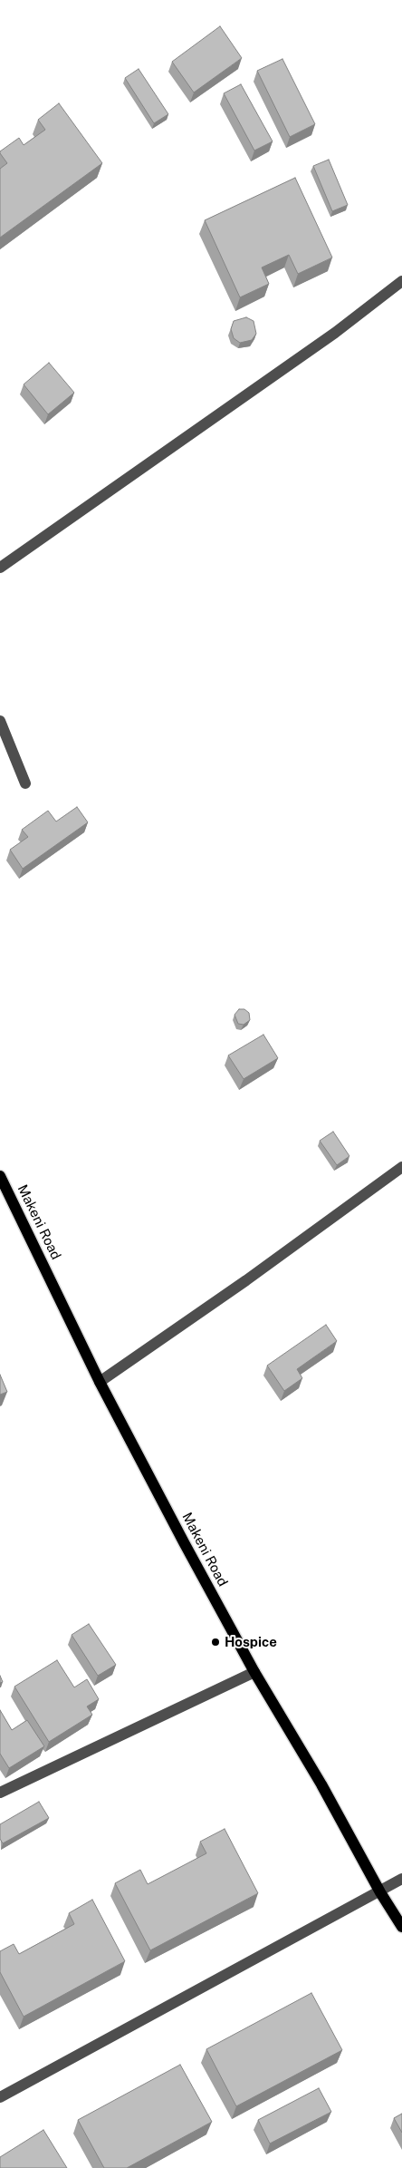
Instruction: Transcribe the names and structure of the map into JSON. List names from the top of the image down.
{
  "streets": {
    "main road": ["Makeni Road"]
  },
  "places": ["Hospice"]
}
